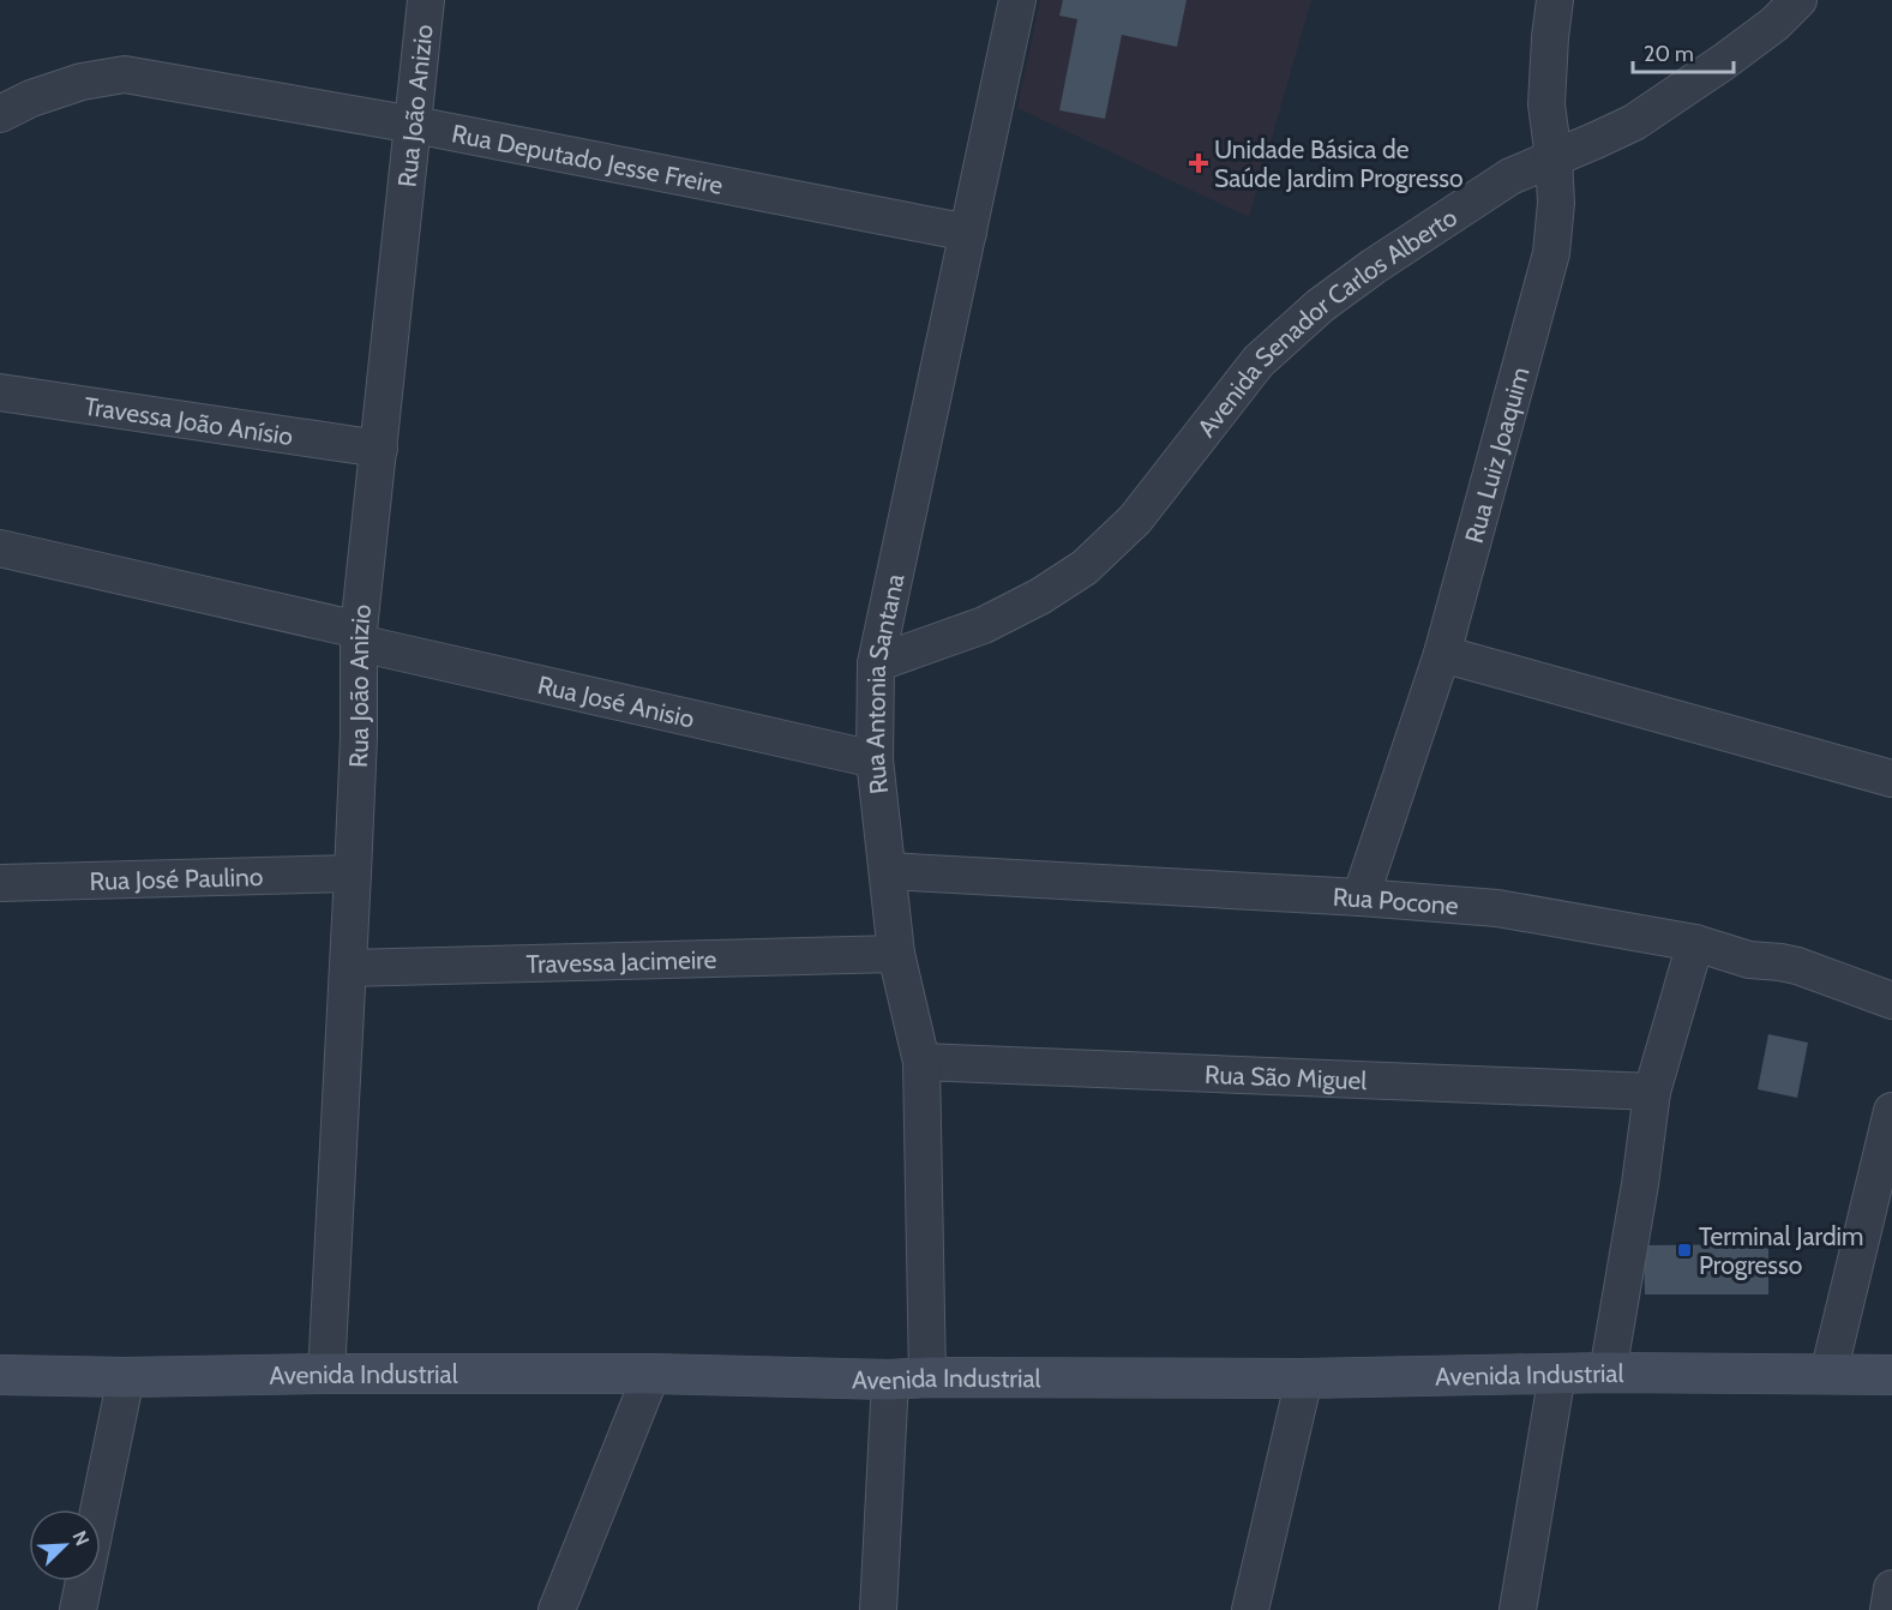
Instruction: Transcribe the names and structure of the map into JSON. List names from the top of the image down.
{
  "streets": {
    "street": [
      "Rua João Anizio",
      "Rua Deputado Jesse Freire",
      "Avenida Senador Carlos Alberto",
      "Travessa João Anísio",
      "Rua Luiz Joaquim",
      "Rua Antonia Santana",
      "Rua José Anisio",
      "Rua José Paulino",
      "Rua Pocone",
      "Travessa Jacimeire",
      "Rua São Miguel",
      "Avenida Industrial"
    ]
  },
  "crossings": [
    ["Rua João Anizio", "Rua Deputado Jesse Freire"],
    ["Rua João Anizio", "Travessa João Anísio"],
    ["Rua João Anizio", "Rua José Anisio"],
    ["Rua João Anizio", "Rua José Paulino"],
    ["Rua João Anizio", "Travessa Jacimeire"],
    ["Rua João Anizio", "Avenida Industrial"],
    ["Rua Deputado Jesse Freire", "Rua Antonia Santana"],
    ["Avenida Senador Carlos Alberto", "Rua Luiz Joaquim"],
    ["Avenida Senador Carlos Alberto", "Rua Antonia Santana"],
    ["Rua Luiz Joaquim", "Rua Pocone"],
    ["Rua Antonia Santana", "Rua José Anisio"],
    ["Rua Antonia Santana", "Rua Pocone"],
    ["Rua Antonia Santana", "Travessa Jacimeire"],
    ["Rua Antonia Santana", "Rua São Miguel"],
    ["Rua Antonia Santana", "Avenida Industrial"]
  ],
  "places": {
    "health": ["Unidade Básica de Saúde Jardim Progresso"],
    "transit": ["Terminal Jardim Progresso"]
  },
  "scale_bar": "20 m",
  "north": "top right"
}
